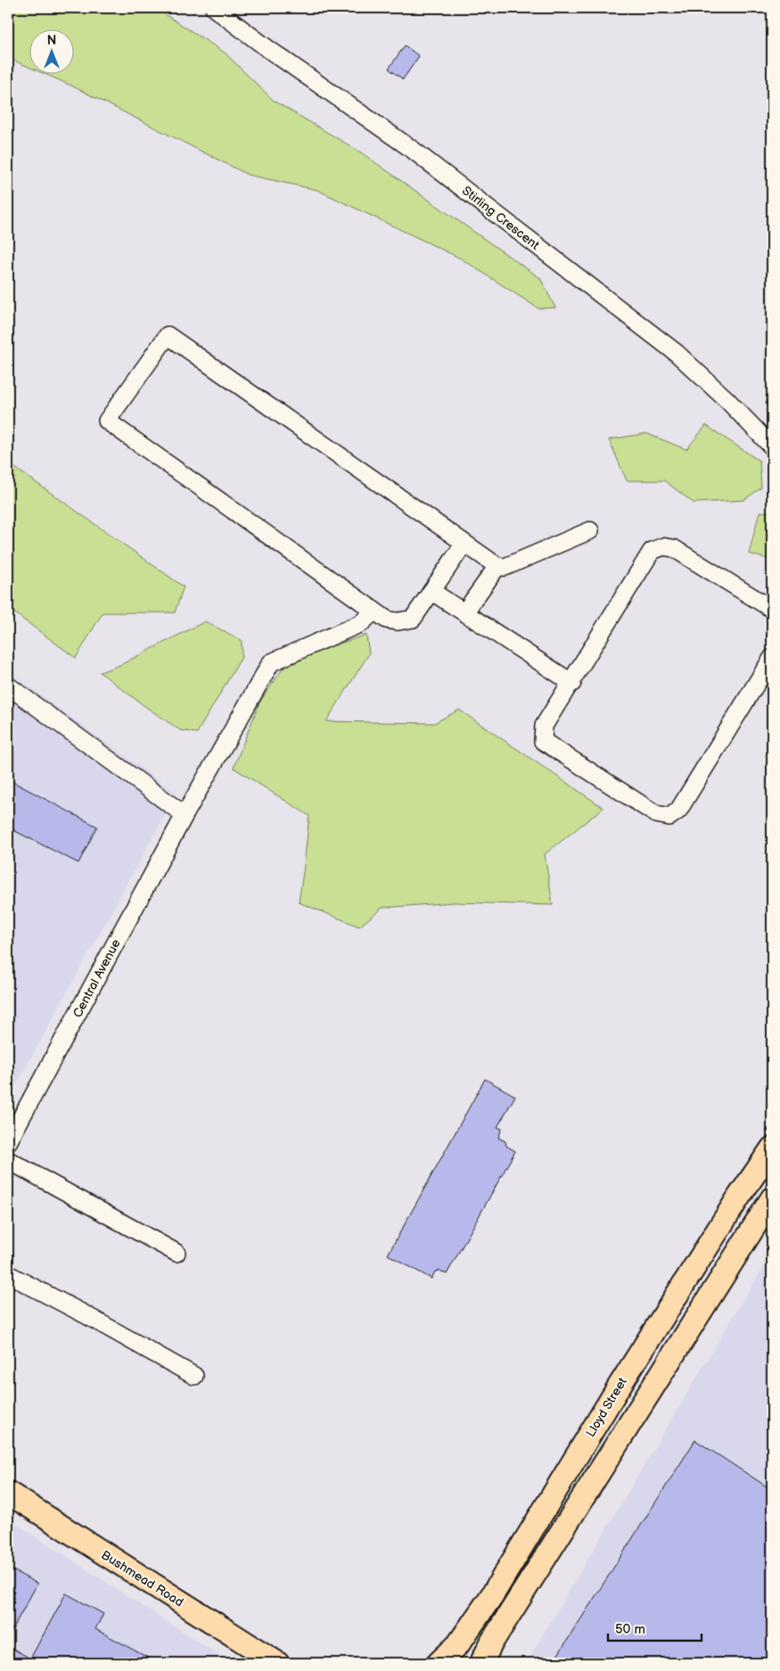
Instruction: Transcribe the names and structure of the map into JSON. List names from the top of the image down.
{
  "streets": {
    "main road": ["Lloyd Street", "Bushmead Road"],
    "street": ["Stirling Crescent", "Central Avenue"]
  },
  "scale_bar": "50 m",
  "north": "top"
}
